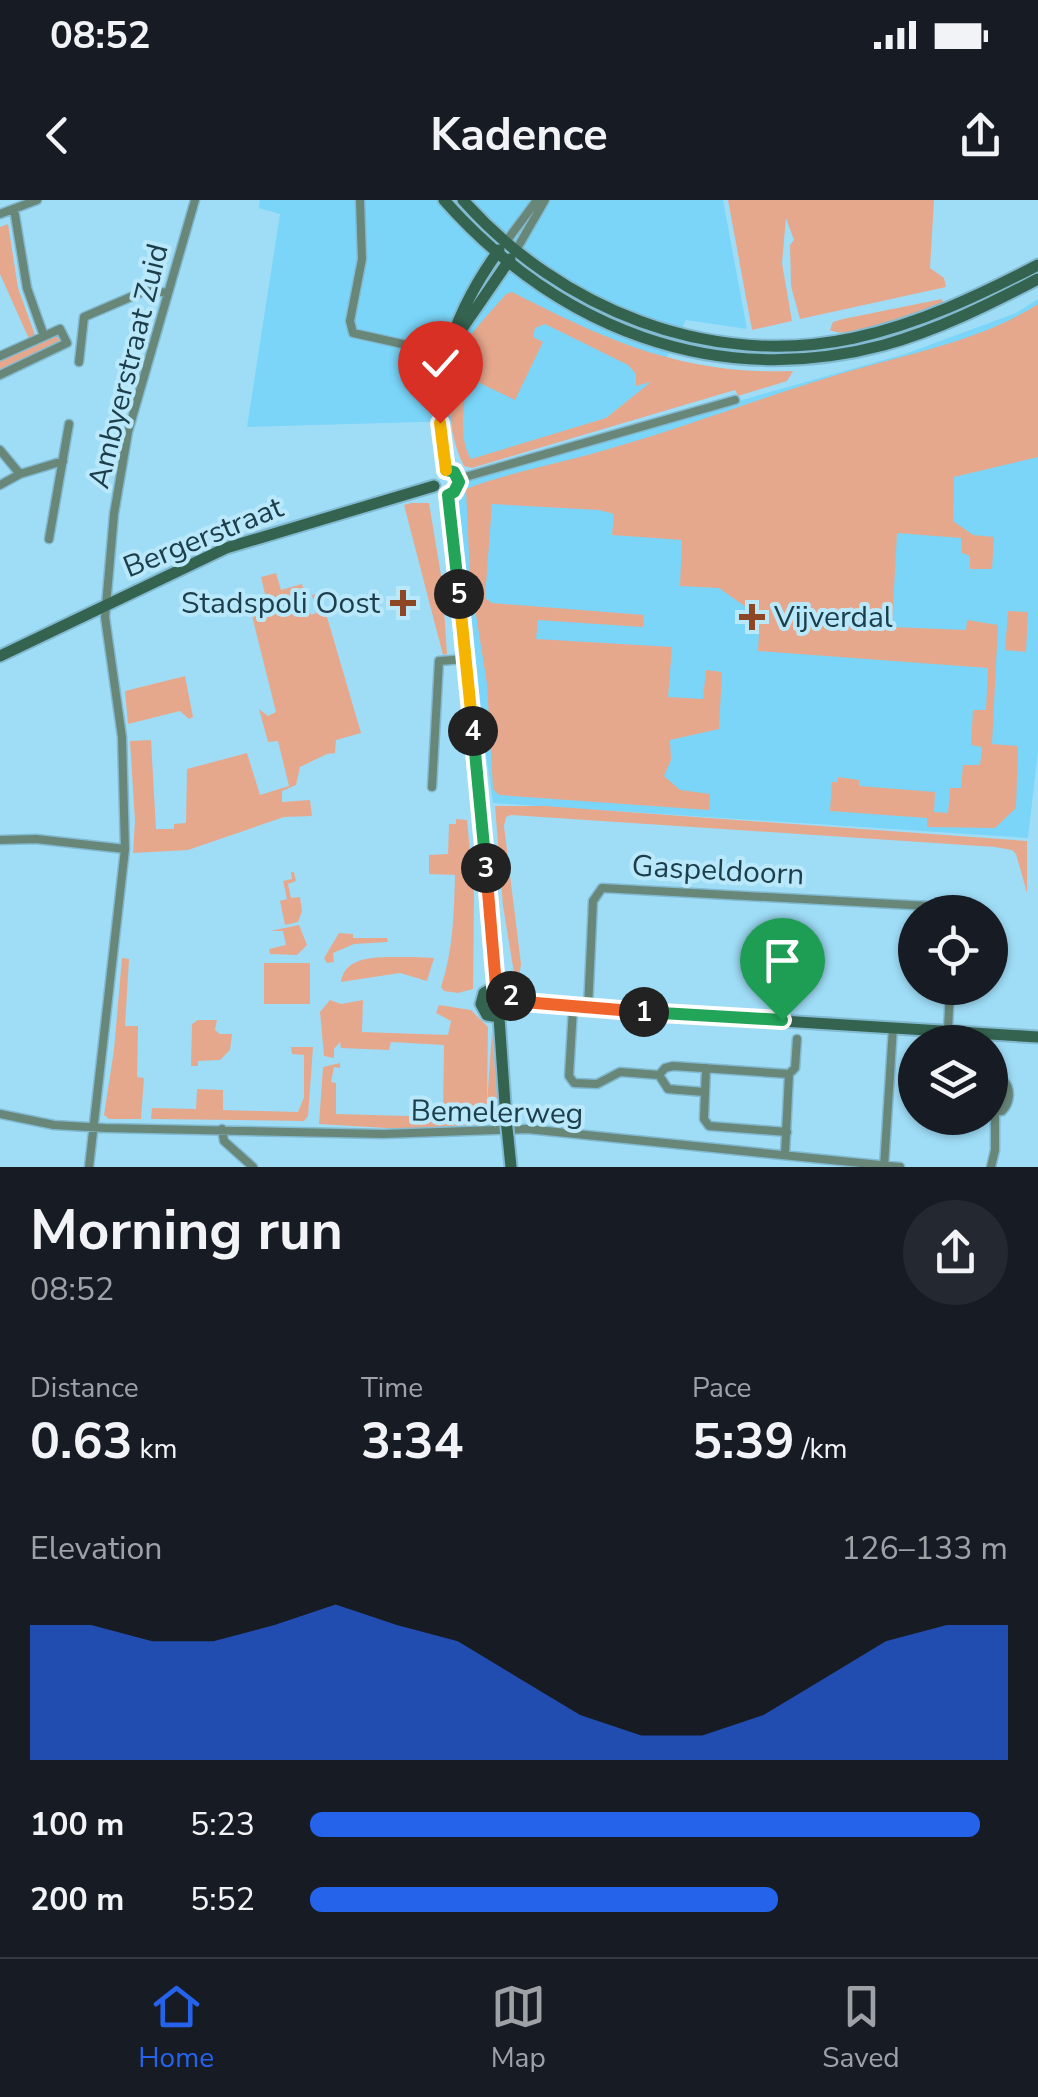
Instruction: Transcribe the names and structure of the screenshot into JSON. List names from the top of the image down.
{
  "streets": {
    "main road": ["Bergerstraat"],
    "street": ["Ambyerstraat Zuid", "Gaspeldoorn", "Bemelerweg"]
  },
  "crossings": [
    ["Ambyerstraat Zuid", "Bergerstraat"],
    ["Ambyerstraat Zuid", "Bemelerweg"]
  ],
  "places": {
    "health": ["Stadspoli Oost", "Vijverdal"]
  },
  "page": {
    "status": "08:52",
    "header": "Kadence",
    "pins": [
      "5",
      "4",
      "3",
      "2",
      "1"
    ],
    "heading": ["Morning run", "08:52"],
    "stats": [
      ["Distance", "0.63 km"],
      ["Time", "3:34"],
      ["Pace", "5:39 /km"]
    ],
    "chart": ["Elevation", "126–133 m"],
    "list": [
      {
        "name": "100 m",
        "note": "5:23"
      },
      {
        "name": "200 m",
        "note": "5:52"
      }
    ],
    "tabs": ["Home", "Map", "Saved"]
  }
}
